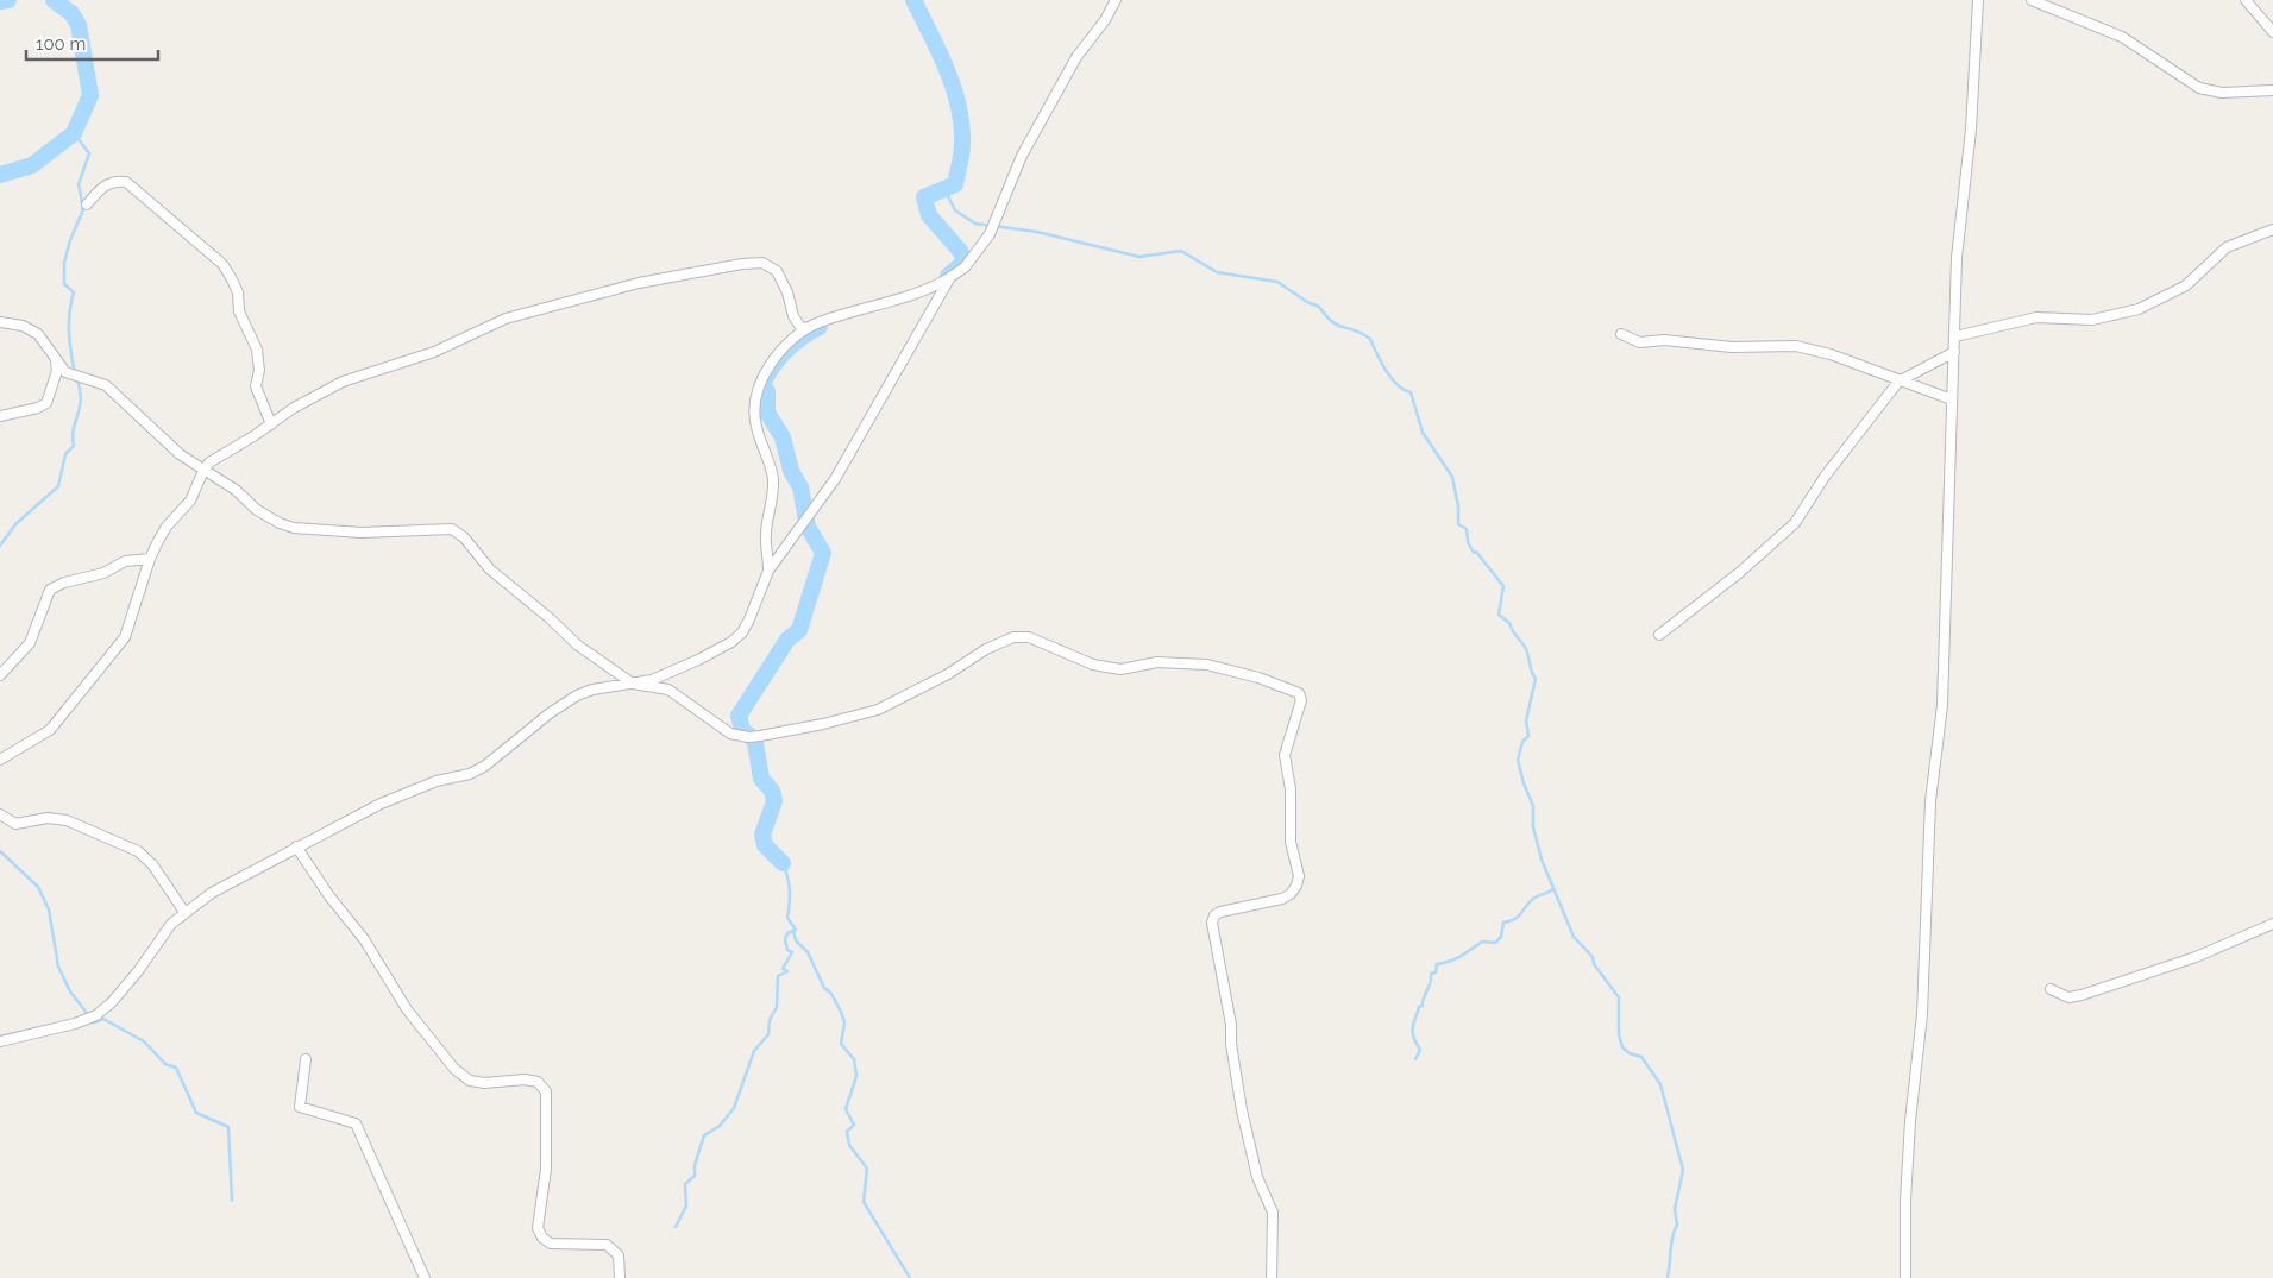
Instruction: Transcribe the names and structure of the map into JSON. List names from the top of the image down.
{
  "scale_bar": "100 m"
}
